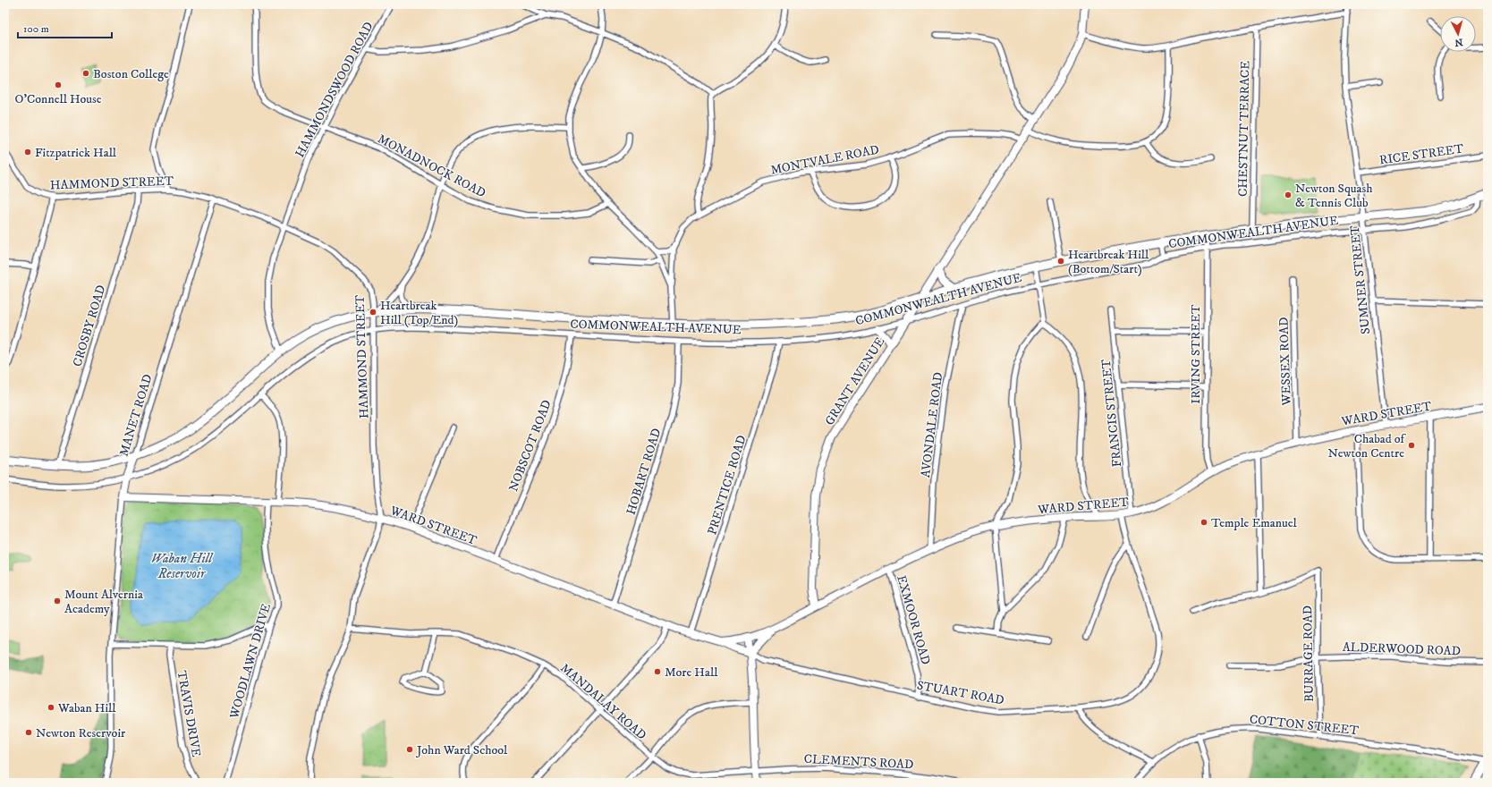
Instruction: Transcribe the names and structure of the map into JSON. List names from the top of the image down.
{
  "streets": {
    "main road": ["COMMONWEALTH AVENUE"],
    "street": [
      "HAMMONDSWOOD ROAD",
      "CHESTNUT TERRACE",
      "RICE STREET",
      "MONTVALE ROAD",
      "MONADNOCK ROAD",
      "HAMMOND STREET",
      "SUMNER STREET",
      "CROSBY ROAD",
      "IRVING STREET",
      "WESSEX ROAD",
      "GRANT AVENUE",
      "FRANCIS STREET",
      "WARD STREET",
      "MANET ROAD",
      "AVONDALE ROAD",
      "NOBSCOT ROAD",
      "HOBART ROAD",
      "PRENTICE ROAD",
      "EXMOOR ROAD",
      "ALDERWOOD ROAD",
      "BURRAGE ROAD",
      "WOODLAWN DRIVE",
      "STUART ROAD",
      "MANDALAY ROAD",
      "TRAVIS DRIVE",
      "COTTON STREET",
      "CLEMENTS ROAD"
    ]
  },
  "crossings": [
    ["HAMMONDSWOOD ROAD", "MONADNOCK ROAD"],
    ["HAMMONDSWOOD ROAD", "HAMMOND STREET"],
    ["HAMMONDSWOOD ROAD", "COMMONWEALTH AVENUE"],
    ["CHESTNUT TERRACE", "COMMONWEALTH AVENUE"],
    ["RICE STREET", "SUMNER STREET"],
    ["MONTVALE ROAD", "GRANT AVENUE"],
    ["HAMMOND STREET", "COMMONWEALTH AVENUE"],
    ["HAMMOND STREET", "CROSBY ROAD"],
    ["HAMMOND STREET", "WARD STREET"],
    ["HAMMOND STREET", "MANET ROAD"],
    ["COMMONWEALTH AVENUE", "SUMNER STREET"],
    ["COMMONWEALTH AVENUE", "CROSBY ROAD"],
    ["COMMONWEALTH AVENUE", "IRVING STREET"],
    ["COMMONWEALTH AVENUE", "GRANT AVENUE"],
    ["COMMONWEALTH AVENUE", "MANET ROAD"],
    ["COMMONWEALTH AVENUE", "AVONDALE ROAD"],
    ["COMMONWEALTH AVENUE", "NOBSCOT ROAD"],
    ["COMMONWEALTH AVENUE", "HOBART ROAD"],
    ["COMMONWEALTH AVENUE", "PRENTICE ROAD"],
    ["SUMNER STREET", "WARD STREET"],
    ["IRVING STREET", "WARD STREET"],
    ["WESSEX ROAD", "WARD STREET"],
    ["GRANT AVENUE", "WARD STREET"],
    ["FRANCIS STREET", "WARD STREET"],
    ["WARD STREET", "MANET ROAD"],
    ["WARD STREET", "AVONDALE ROAD"],
    ["WARD STREET", "NOBSCOT ROAD"],
    ["WARD STREET", "HOBART ROAD"],
    ["WARD STREET", "PRENTICE ROAD"],
    ["WARD STREET", "EXMOOR ROAD"],
    ["WARD STREET", "WOODLAWN DRIVE"],
    ["WARD STREET", "STUART ROAD"],
    ["EXMOOR ROAD", "STUART ROAD"],
    ["ALDERWOOD ROAD", "BURRAGE ROAD"],
    ["BURRAGE ROAD", "COTTON STREET"],
    ["MANDALAY ROAD", "CLEMENTS ROAD"]
  ],
  "water": ["Waban Hill Reservoir"],
  "places": [
    "Boston College",
    "O'Connell House",
    "Fitzpatrick Hall",
    "Newton Squash & Tennis Club",
    "Heartbreak Hill (Bottom/Start)",
    "Heartbreak Hill (Top/End)",
    "Chabad of Newton Centre",
    "Temple Emanuel",
    "Mount Alvernia Academy",
    "More Hall",
    "Waban Hill",
    "Newton Reservoir",
    "John Ward School"
  ],
  "scale_bar": "100 m",
  "north": "bottom"
}
